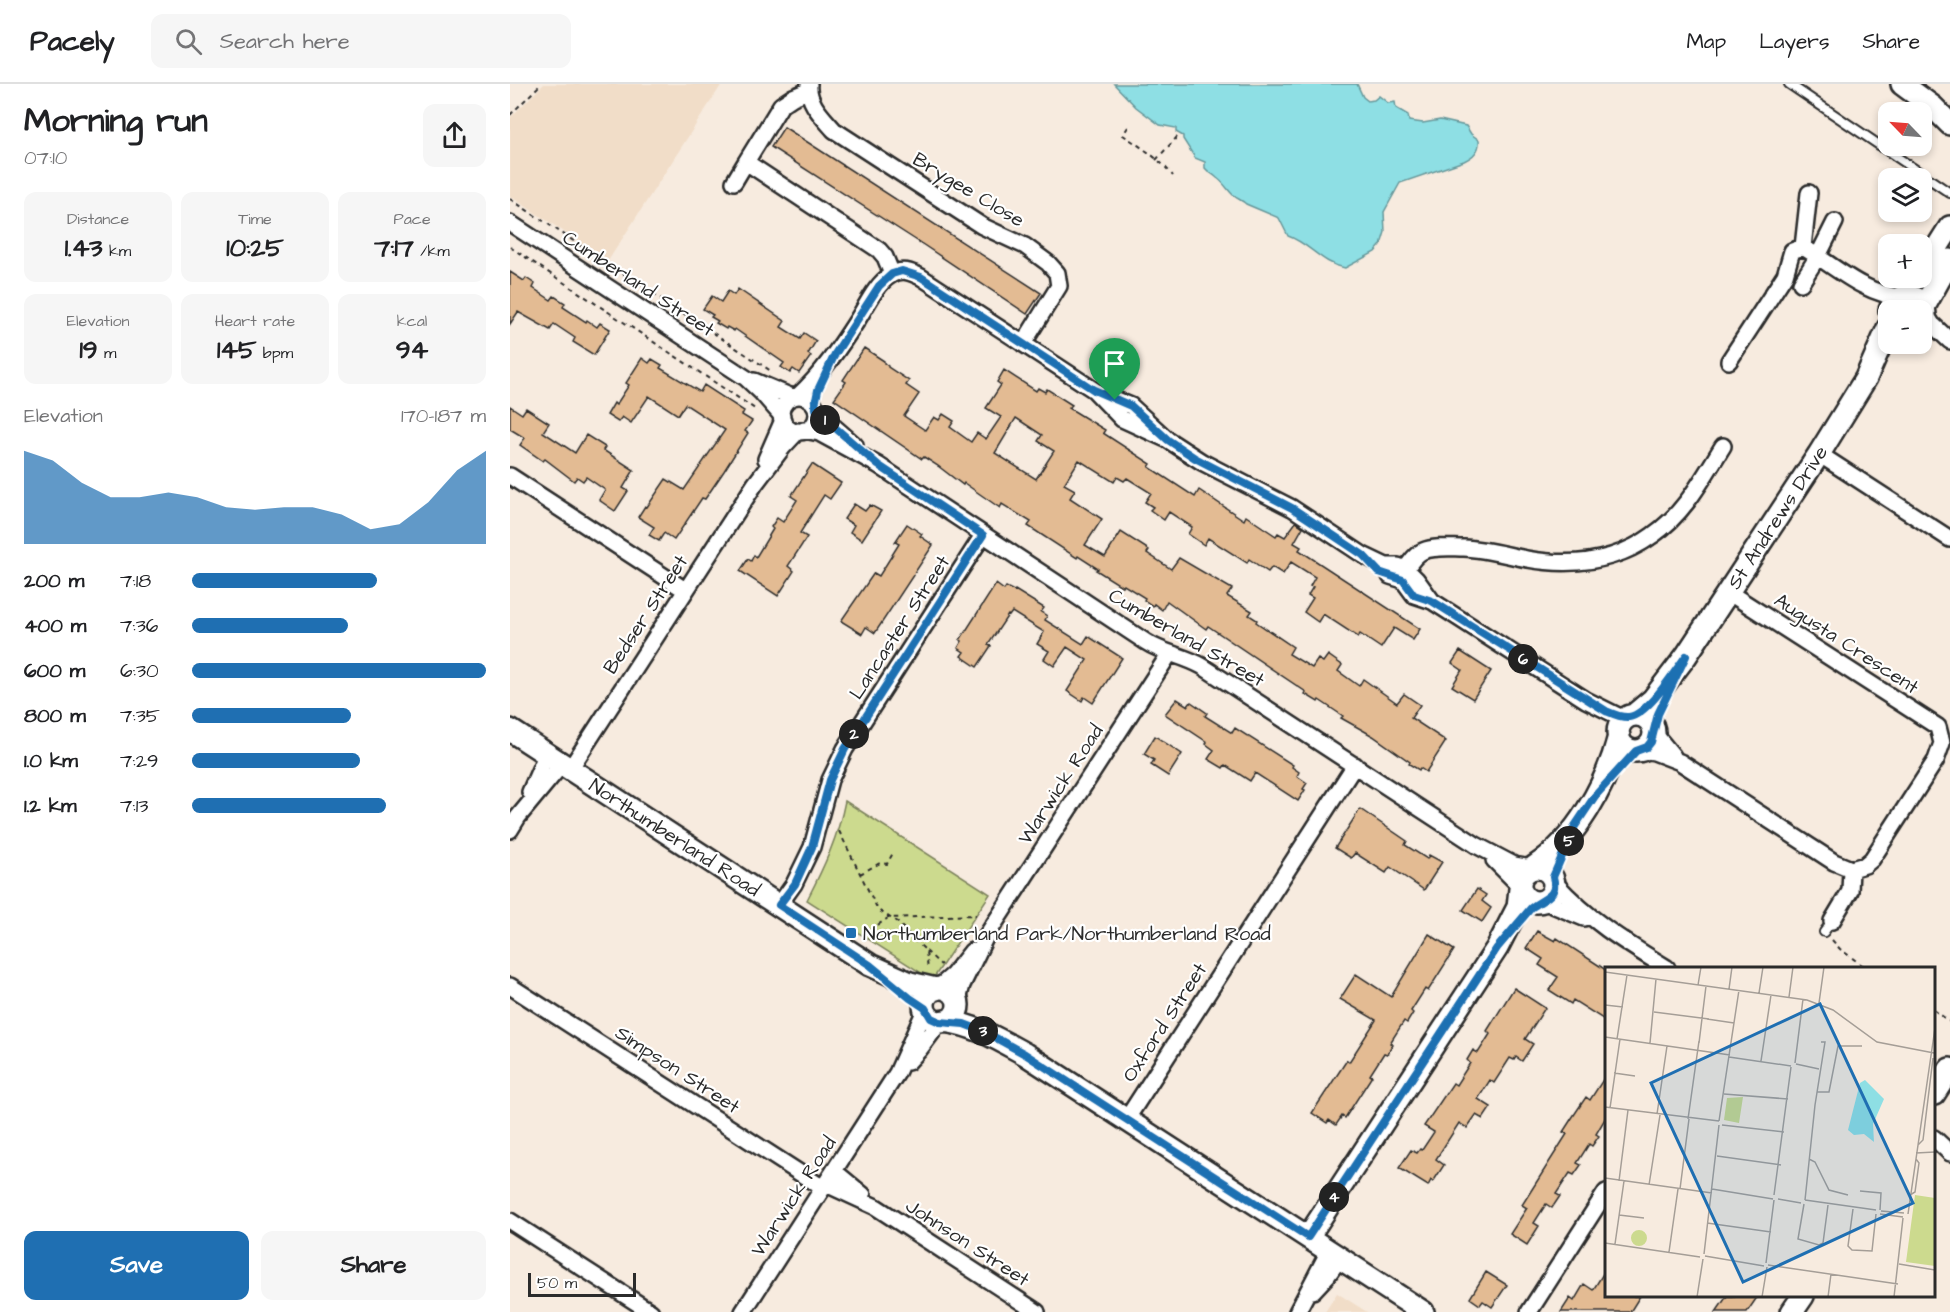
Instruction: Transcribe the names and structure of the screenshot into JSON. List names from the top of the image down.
{
  "streets": {
    "street": [
      "Brygee Close",
      "Cumberland Street",
      "St Andrews Drive",
      "Bedser Street",
      "Lancaster Street",
      "Augusta Crescent",
      "Warwick Road",
      "Northumberland Road",
      "Oxford Street",
      "Simpson Street",
      "Johnson Street"
    ]
  },
  "crossings": [
    ["Cumberland Street", "St Andrews Drive"],
    ["Cumberland Street", "Bedser Street"],
    ["Cumberland Street", "Lancaster Street"],
    ["Cumberland Street", "Warwick Road"],
    ["Cumberland Street", "Oxford Street"],
    ["St Andrews Drive", "Augusta Crescent"],
    ["Bedser Street", "Northumberland Road"],
    ["Lancaster Street", "Northumberland Road"],
    ["Warwick Road", "Northumberland Road"],
    ["Warwick Road", "Simpson Street"],
    ["Warwick Road", "Johnson Street"],
    ["Northumberland Road", "Oxford Street"],
    ["Simpson Street", "Johnson Street"]
  ],
  "places": {
    "transit": ["Northumberland Park/Northumberland Road"]
  },
  "scale_bar": "50 m",
  "north": "top left",
  "page": {
    "header": "Pacely",
    "search": "Search here",
    "nav": ["Map", "Layers", "Share"],
    "heading": ["Morning run", "07:10"],
    "map_buttons": ["+", "−"],
    "stats": [
      ["Distance", "1.43 km"],
      ["Time", "10:25"],
      ["Pace", "7:17 /km"],
      ["Elevation", "19 m"],
      ["Heart rate", "145 bpm"],
      ["kcal", "94"]
    ],
    "chart": ["Elevation", "170–187 m"],
    "pins": [
      "1",
      "6",
      "2",
      "5",
      "3",
      "4"
    ],
    "list": [
      {
        "name": "200 m",
        "note": "7:18"
      },
      {
        "name": "400 m",
        "note": "7:36"
      },
      {
        "name": "600 m",
        "note": "6:30"
      },
      {
        "name": "800 m",
        "note": "7:35"
      },
      {
        "name": "1.0 km",
        "note": "7:29"
      },
      {
        "name": "1.2 km",
        "note": "7:13"
      }
    ],
    "buttons": ["Save", "Share"],
    "scale": "50 m"
  }
}
